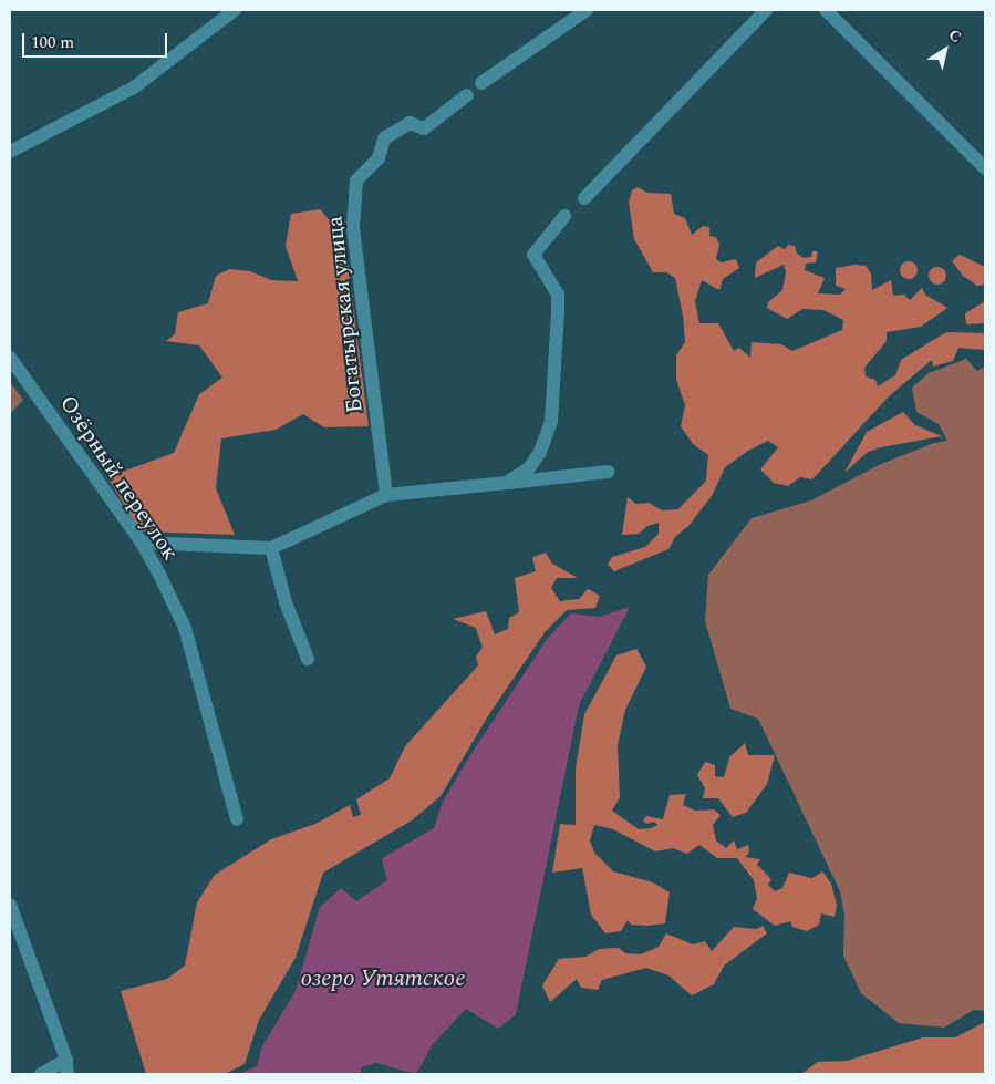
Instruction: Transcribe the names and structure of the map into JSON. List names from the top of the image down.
{
  "streets": {
    "street": ["Богатырская улица", "Озёрный переулок"]
  },
  "water": ["озеро Утятское"],
  "scale_bar": "100 m",
  "north": "top right"
}
